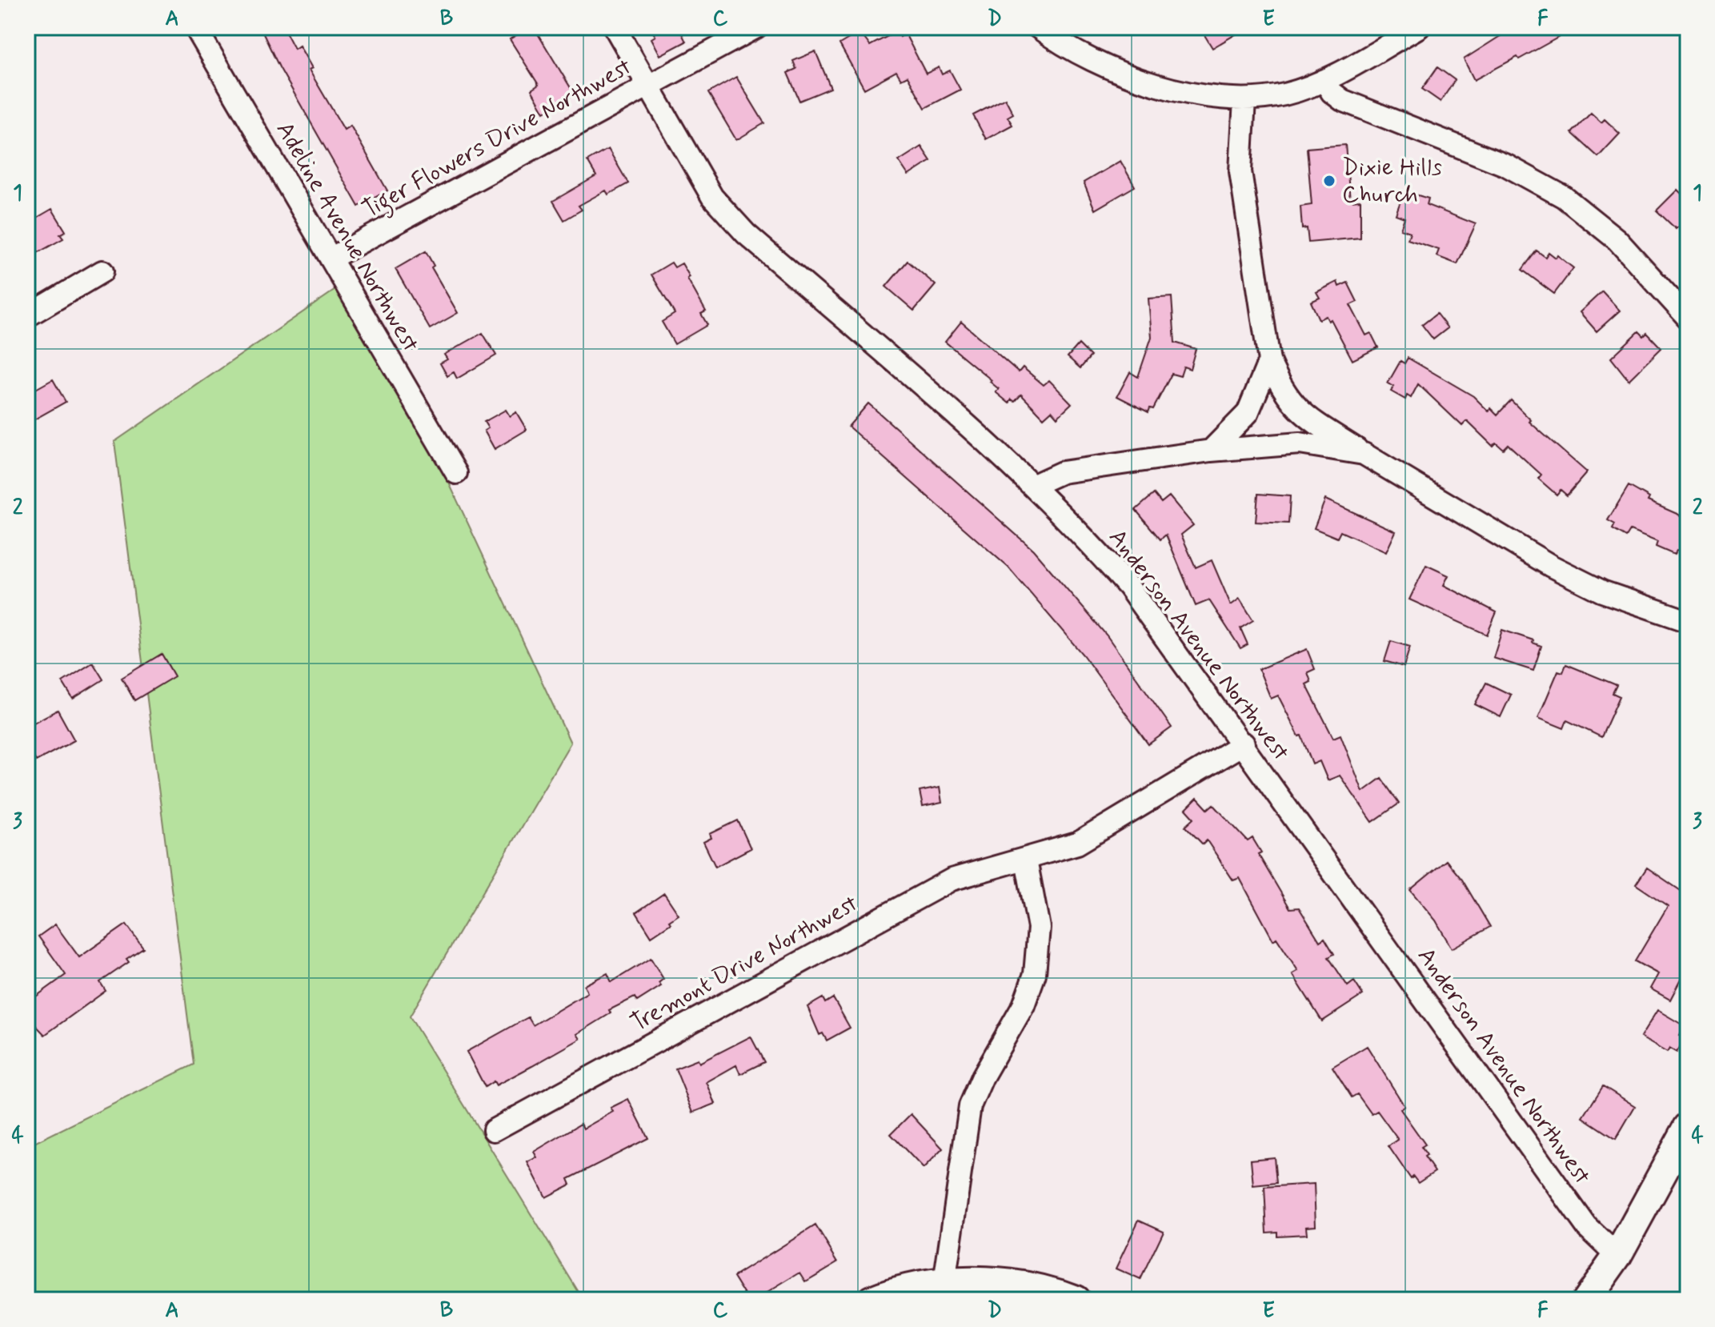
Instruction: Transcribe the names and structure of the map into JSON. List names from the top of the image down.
{
  "streets": {
    "street": [
      "Tiger Flowers Drive Northwest",
      "Adeline Avenue Northwest",
      "Anderson Avenue Northwest",
      "Tremont Drive Northwest"
    ]
  },
  "crossings": [
    ["Tiger Flowers Drive Northwest", "Adeline Avenue Northwest"],
    ["Tiger Flowers Drive Northwest", "Anderson Avenue Northwest"],
    ["Anderson Avenue Northwest", "Tremont Drive Northwest"]
  ],
  "places": ["Dixie Hills Church"],
  "grid": {
    "columns": [
      "A",
      "B",
      "C",
      "D",
      "E",
      "F"
    ],
    "rows": [
      "1",
      "2",
      "3",
      "4"
    ]
  }
}
